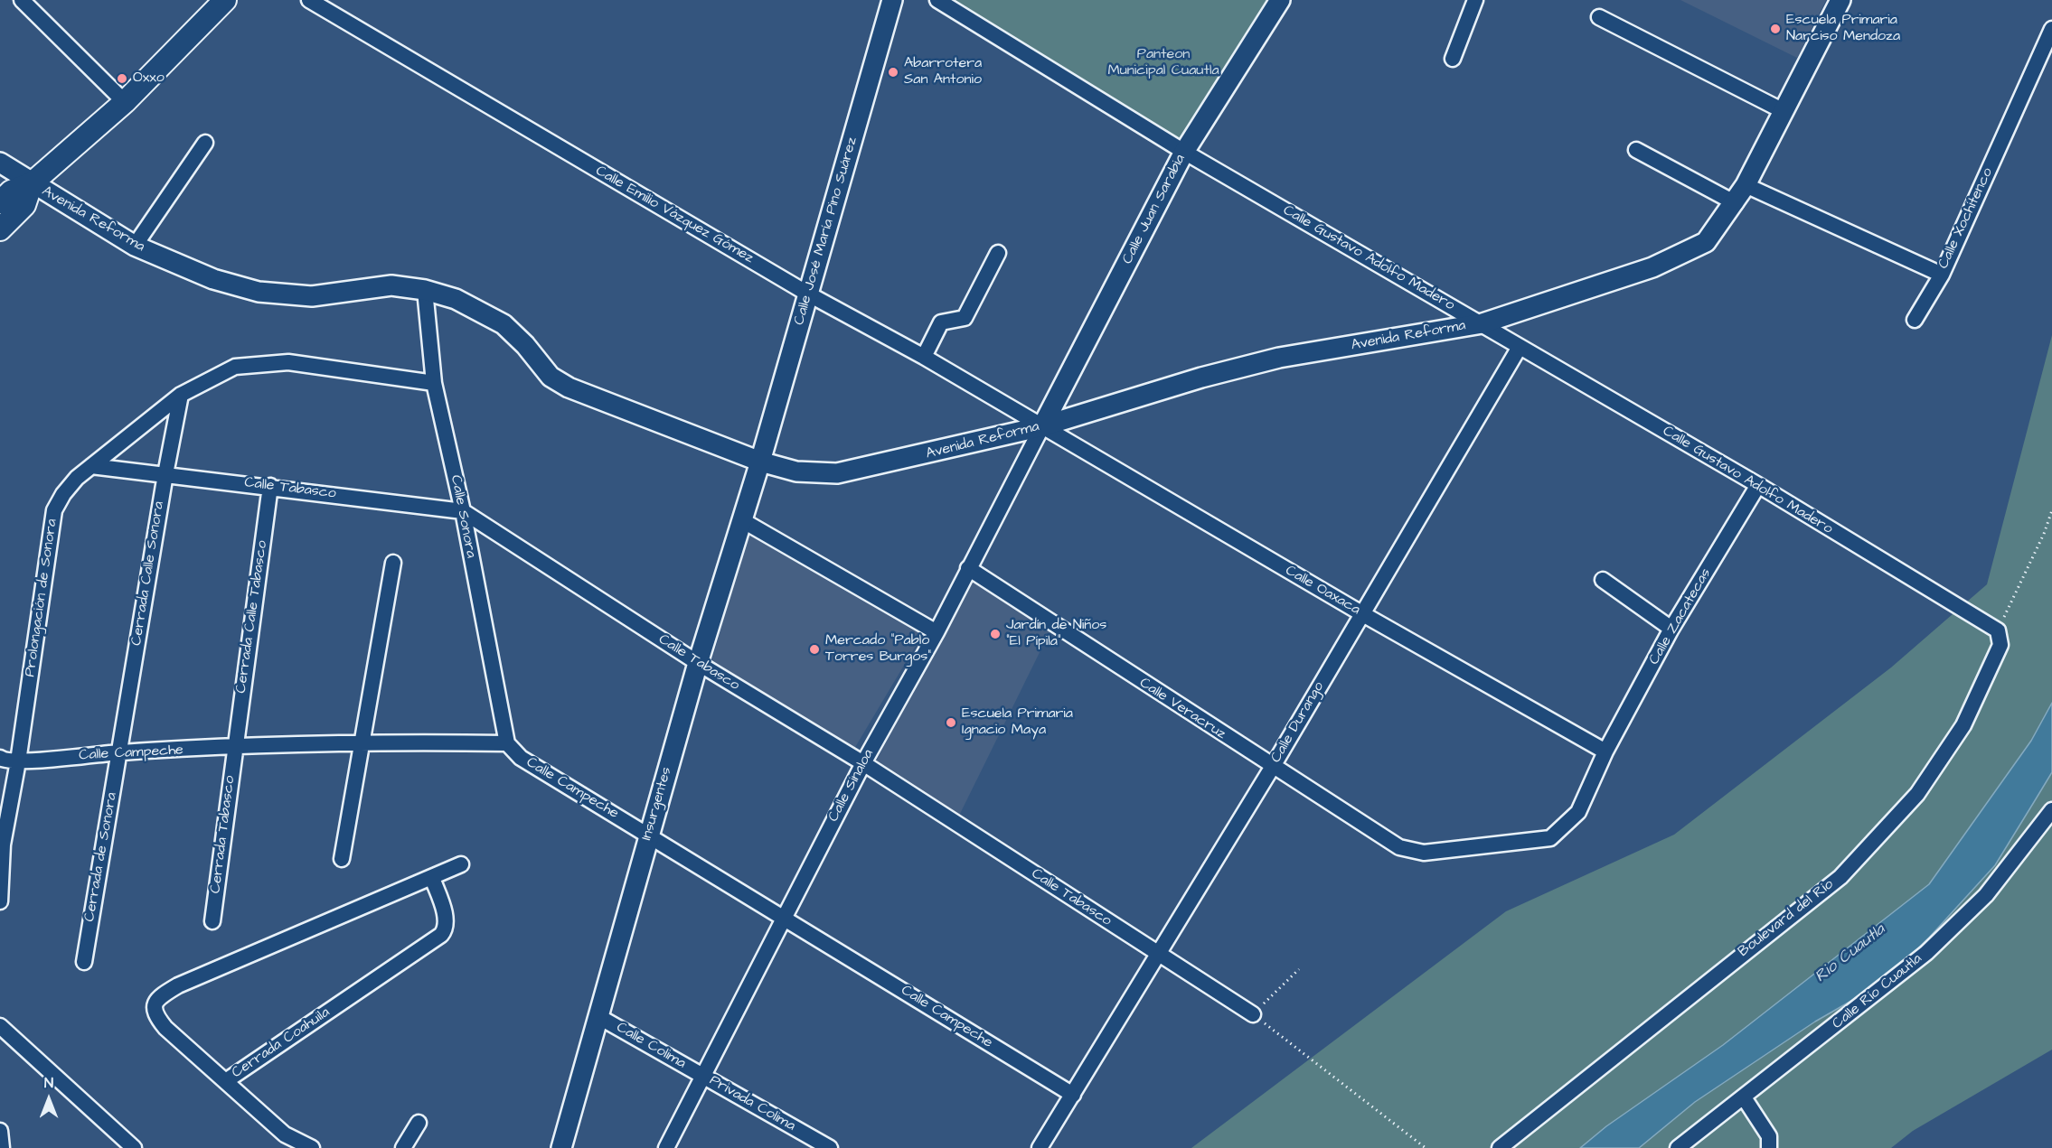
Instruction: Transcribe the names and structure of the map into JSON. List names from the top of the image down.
{
  "streets": {
    "street": [
      "Calle Juan Sarabia",
      "Calle Emilio Vázquez Gómez",
      "Calle Xochitenco",
      "Avenida Reforma",
      "Calle José María Pino Suárez",
      "Calle Gustavo Adolfo Madero",
      "Calle Tabasco",
      "Calle Sonora",
      "Cerrada Calle Sonora",
      "Calle Oaxaca",
      "Prolongación de Sonora",
      "Cerrada Calle Tabasco",
      "Calle Zacatecas",
      "Calle Veracruz",
      "Calle Durango",
      "Calle Campeche",
      "Calle Sinaloa",
      "Insurgentes",
      "Cerrada Tabasco",
      "Cerrada de Sonora",
      "Boulevard del Río",
      "Calle Río Cuautla",
      "Cerrada Coahuila",
      "Calle Colima",
      "Privada Colima"
    ]
  },
  "crossings": [
    ["Calle Juan Sarabia", "Calle Emilio Vázquez Gómez"],
    ["Calle Juan Sarabia", "Avenida Reforma"],
    ["Calle Juan Sarabia", "Calle Gustavo Adolfo Madero"],
    ["Calle Juan Sarabia", "Calle Oaxaca"],
    ["Calle Juan Sarabia", "Calle Sinaloa"],
    ["Calle Emilio Vázquez Gómez", "Avenida Reforma"],
    ["Calle Emilio Vázquez Gómez", "Calle José María Pino Suárez"],
    ["Calle Emilio Vázquez Gómez", "Calle Oaxaca"],
    ["Calle Emilio Vázquez Gómez", "Calle Sinaloa"],
    ["Calle Xochitenco", "Avenida Reforma"],
    ["Avenida Reforma", "Calle José María Pino Suárez"],
    ["Avenida Reforma", "Calle Gustavo Adolfo Madero"],
    ["Avenida Reforma", "Calle Sonora"],
    ["Avenida Reforma", "Calle Oaxaca"],
    ["Avenida Reforma", "Calle Sinaloa"],
    ["Avenida Reforma", "Insurgentes"],
    ["Calle José María Pino Suárez", "Insurgentes"],
    ["Calle Gustavo Adolfo Madero", "Calle Zacatecas"],
    ["Calle Gustavo Adolfo Madero", "Calle Durango"],
    ["Calle Gustavo Adolfo Madero", "Boulevard del Río"],
    ["Calle Tabasco", "Calle Sonora"],
    ["Calle Tabasco", "Cerrada Calle Sonora"],
    ["Calle Tabasco", "Prolongación de Sonora"],
    ["Calle Tabasco", "Cerrada Calle Tabasco"],
    ["Calle Tabasco", "Calle Durango"],
    ["Calle Tabasco", "Calle Sinaloa"],
    ["Calle Tabasco", "Insurgentes"],
    ["Calle Sonora", "Prolongación de Sonora"],
    ["Calle Sonora", "Calle Campeche"],
    ["Cerrada Calle Sonora", "Prolongación de Sonora"],
    ["Cerrada Calle Sonora", "Calle Campeche"],
    ["Cerrada Calle Sonora", "Cerrada de Sonora"],
    ["Calle Oaxaca", "Calle Zacatecas"],
    ["Calle Oaxaca", "Calle Durango"],
    ["Calle Oaxaca", "Calle Sinaloa"],
    ["Prolongación de Sonora", "Calle Campeche"],
    ["Cerrada Calle Tabasco", "Calle Campeche"],
    ["Cerrada Calle Tabasco", "Cerrada Tabasco"],
    ["Calle Zacatecas", "Calle Veracruz"],
    ["Calle Veracruz", "Calle Durango"],
    ["Calle Veracruz", "Calle Sinaloa"],
    ["Calle Durango", "Calle Campeche"],
    ["Calle Campeche", "Calle Sinaloa"],
    ["Calle Campeche", "Insurgentes"],
    ["Calle Campeche", "Cerrada Tabasco"],
    ["Calle Campeche", "Cerrada de Sonora"],
    ["Calle Sinaloa", "Calle Colima"],
    ["Calle Sinaloa", "Privada Colima"],
    ["Insurgentes", "Calle Colima"],
    ["Calle Colima", "Privada Colima"]
  ],
  "water": ["Rio Cuautla"],
  "parks": ["Panteon Municipal Cuautla"],
  "places": [
    "Escuela Primaria Narciso Mendoza",
    "Abarrotera San Antonio",
    "Oxxo",
    "Jardín de Niños \"El Pípila\"",
    "Mercado \"Pablo Torres Burgos\"",
    "Escuela Primaria Ignacio Maya"
  ],
  "north": "top"
}
